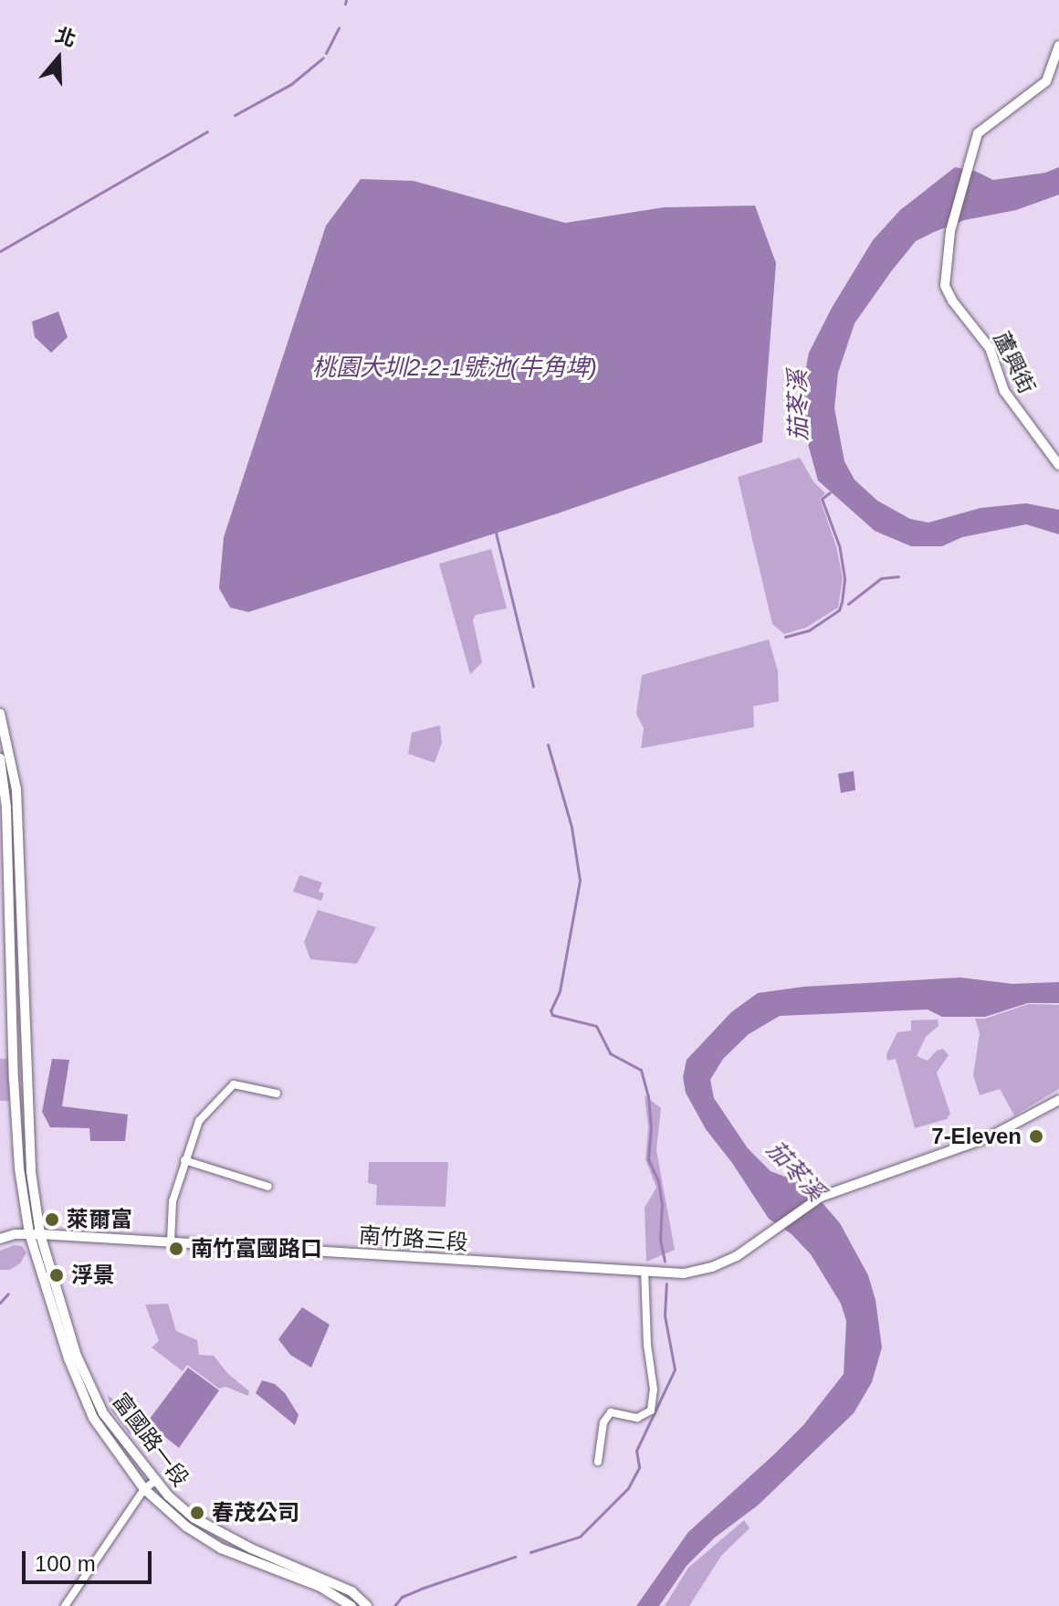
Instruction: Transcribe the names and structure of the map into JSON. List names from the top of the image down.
{
  "streets": {
    "street": ["蘆興街", "南竹路三段", "富國路一段"]
  },
  "crossings": [
    ["南竹路三段", "富國路一段"]
  ],
  "water": ["桃園大圳2-2-1號池(牛角埤)", "茄苳溪"],
  "places": [
    "7-Eleven",
    "萊爾富",
    "南竹富國路口",
    "浮景",
    "春茂公司"
  ],
  "scale_bar": "100 m",
  "north": "top"
}
